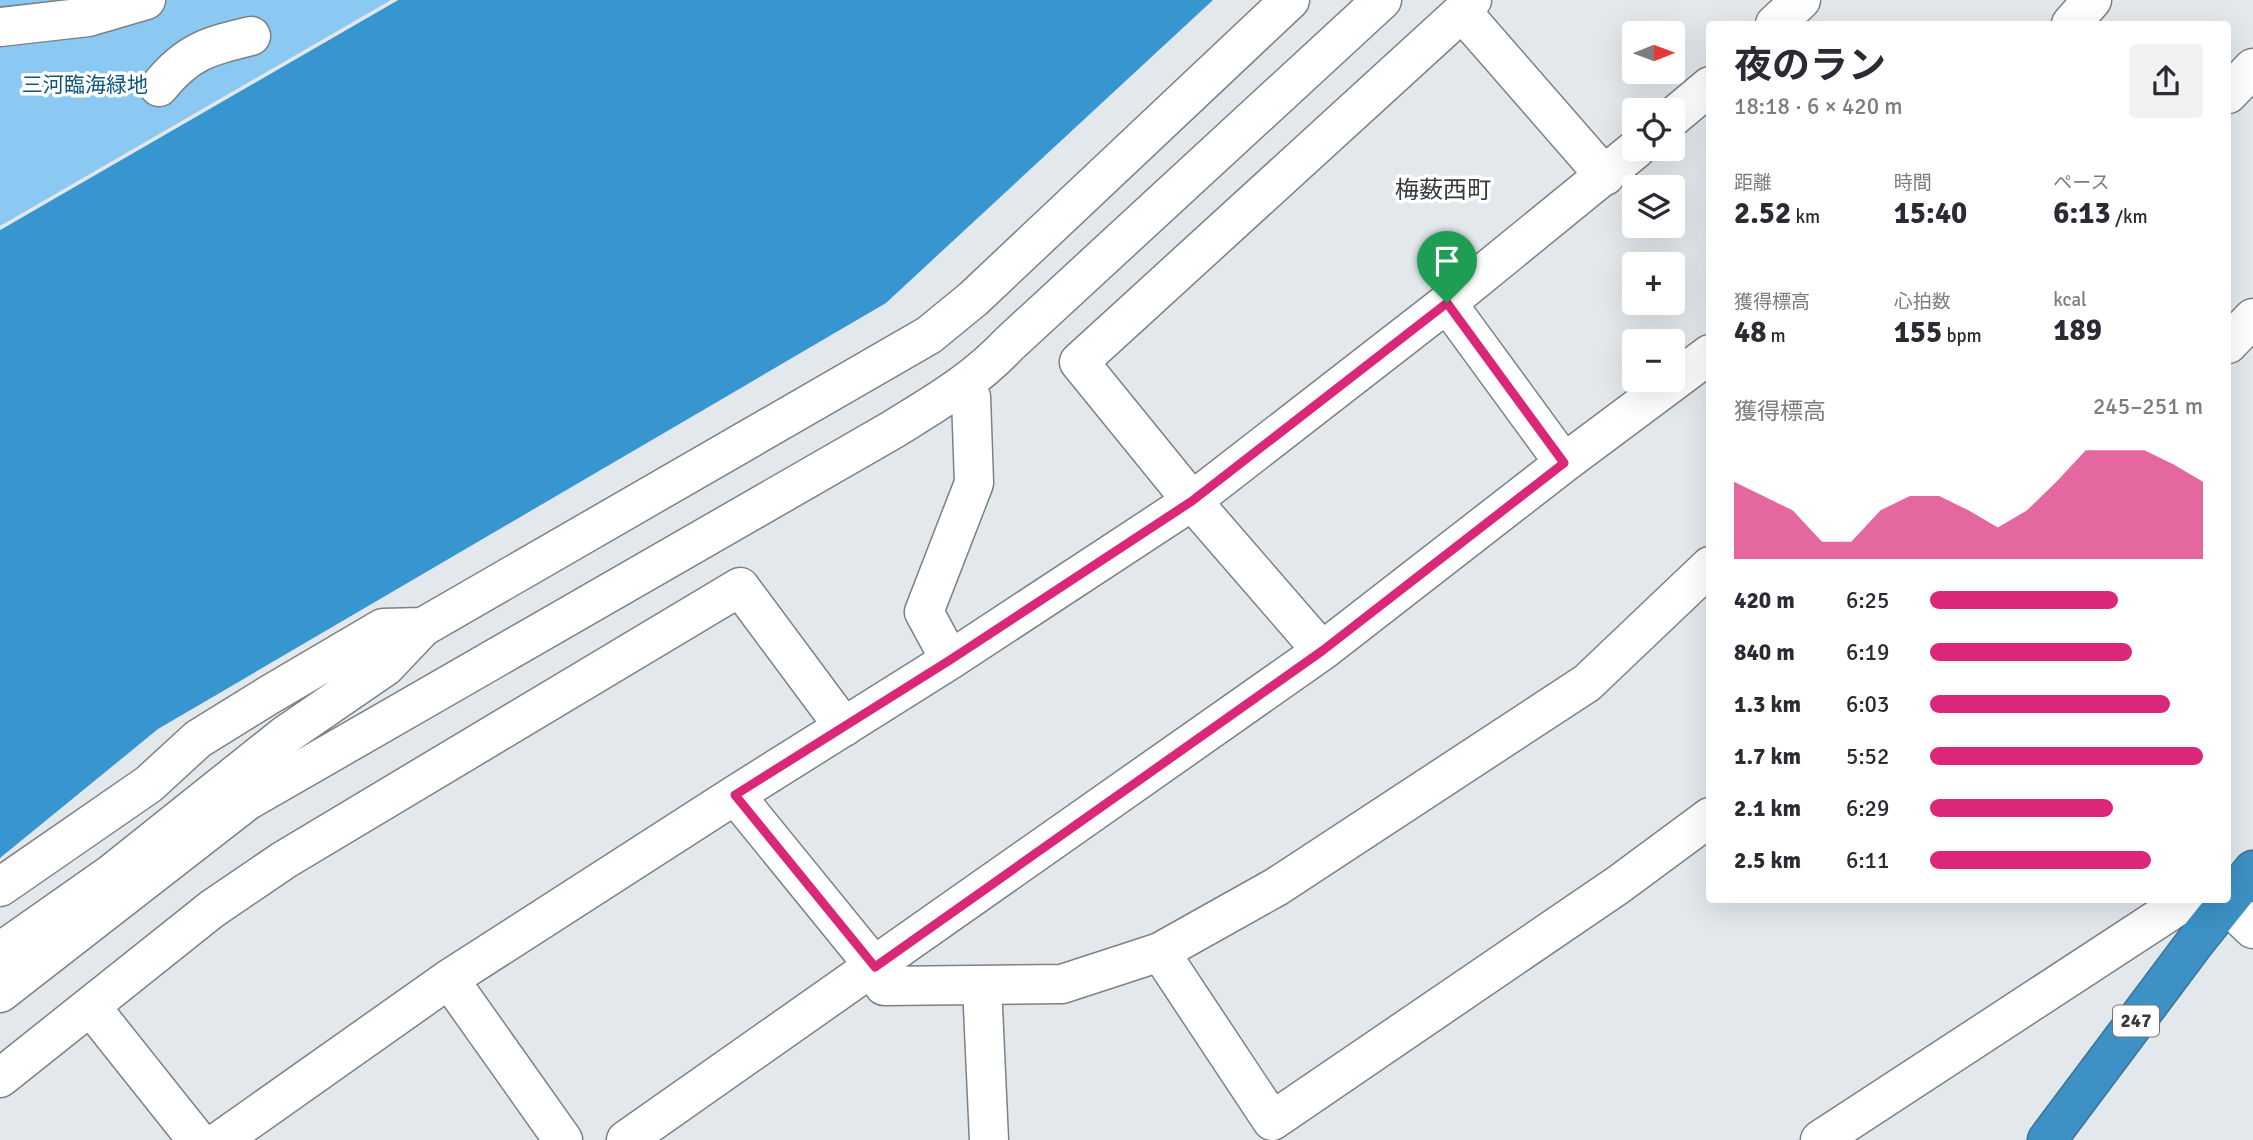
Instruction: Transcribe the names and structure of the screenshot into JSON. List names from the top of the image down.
{
  "streets": {
    "highway": ["247"]
  },
  "districts": ["梅薮西町"],
  "parks": ["三河臨海緑地"],
  "north": "right",
  "page": {
    "map_buttons": ["+", "−"],
    "heading": ["夜のラン", "18:18 · 6 × 420 m"],
    "stats": [
      ["距離", "2.52 km"],
      ["時間", "15:40"],
      ["ペース", "6:13 /km"],
      ["獲得標高", "48 m"],
      ["心拍数", "155 bpm"],
      ["kcal", "189"]
    ],
    "chart": ["獲得標高", "245–251 m"],
    "list": [
      {
        "name": "420 m",
        "note": "6:25"
      },
      {
        "name": "840 m",
        "note": "6:19"
      },
      {
        "name": "1.3 km",
        "note": "6:03"
      },
      {
        "name": "1.7 km",
        "note": "5:52"
      },
      {
        "name": "2.1 km",
        "note": "6:29"
      },
      {
        "name": "2.5 km",
        "note": "6:11"
      }
    ]
  }
}
